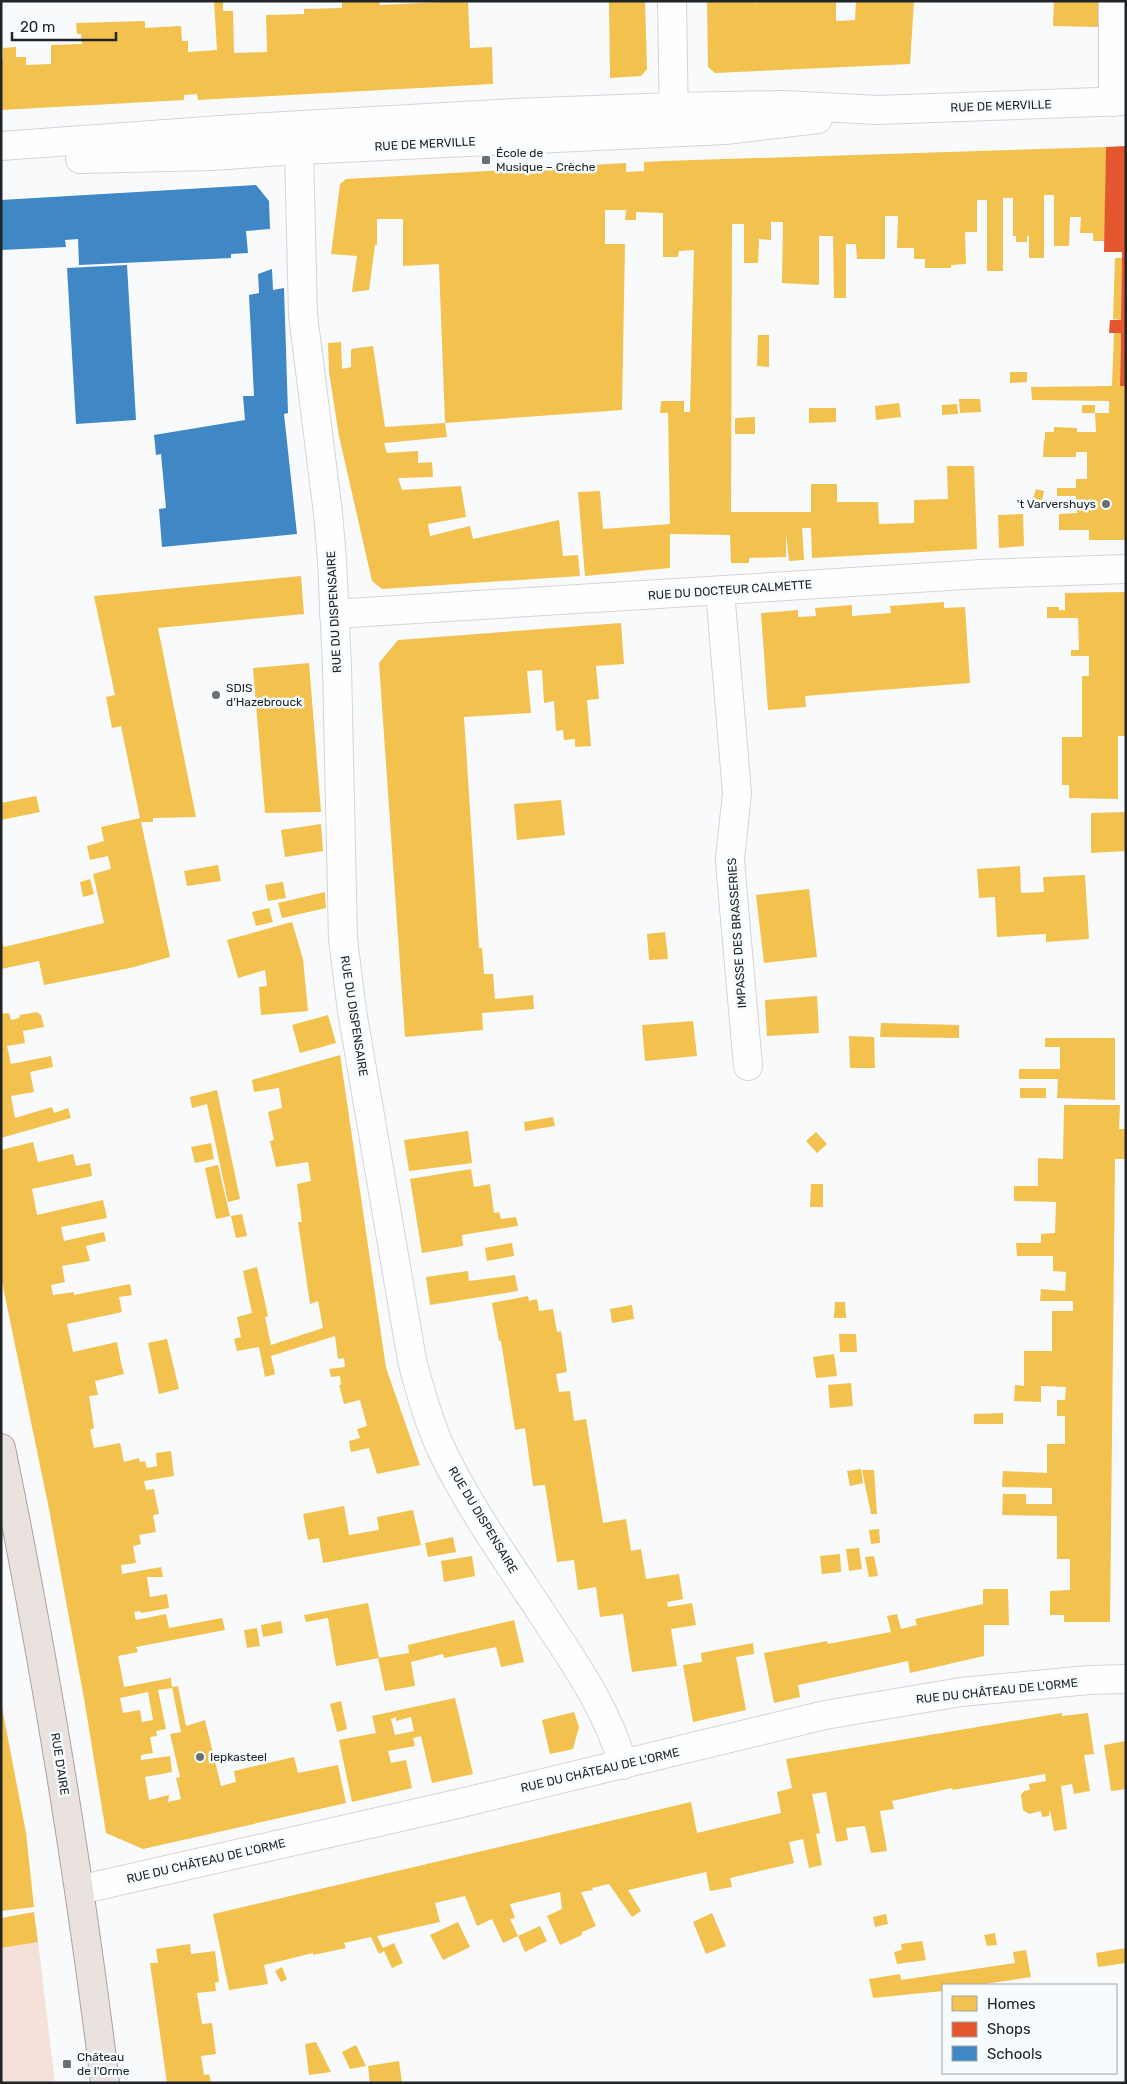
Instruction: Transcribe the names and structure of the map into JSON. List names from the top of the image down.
{
  "streets": {
    "main road": ["RUE D'AIRE"],
    "street": [
      "RUE DE MERVILLE",
      "RUE DU DOCTEUR CALMETTE",
      "RUE DU DISPENSAIRE",
      "IMPASSE DES BRASSERIES",
      "RUE DU CHÂTEAU DE L'ORME"
    ]
  },
  "crossings": [
    ["RUE DE MERVILLE", "RUE DU DISPENSAIRE"],
    ["RUE DU DOCTEUR CALMETTE", "RUE DU DISPENSAIRE"],
    ["RUE DU DOCTEUR CALMETTE", "IMPASSE DES BRASSERIES"],
    ["RUE DU DISPENSAIRE", "RUE DU CHÂTEAU DE L'ORME"],
    ["RUE DU CHÂTEAU DE L'ORME", "RUE D'AIRE"]
  ],
  "places": {
    "transit": ["École de Musique – Crèche", "Château de l'Orme"],
    "other": ["'t Varvershuys", "SDIS d'Hazebrouck", "Iepkasteel"]
  },
  "legend": ["Homes", "Shops", "Schools"],
  "scale_bar": "20 m"
}
